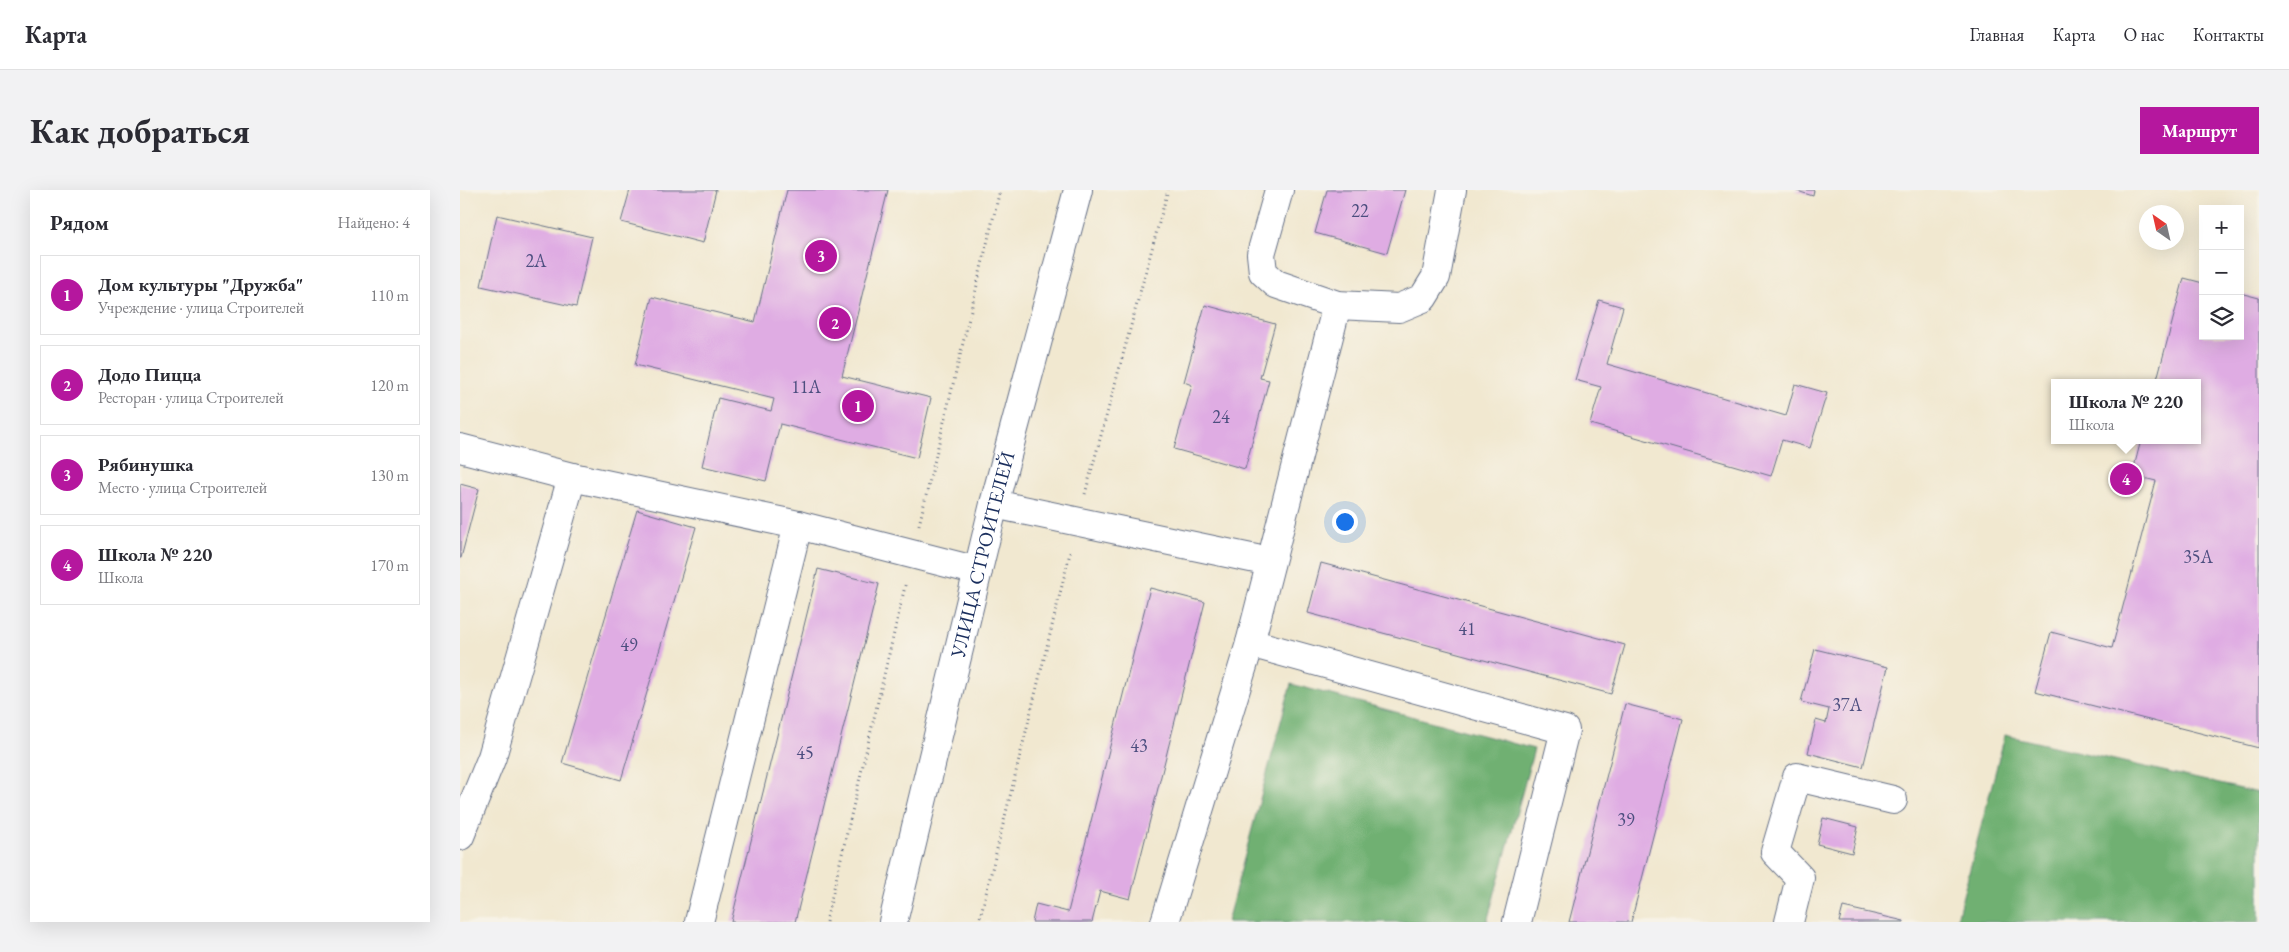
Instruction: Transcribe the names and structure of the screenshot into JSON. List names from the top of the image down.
{
  "streets": {
    "street": ["УЛИЦА СТРОИТЕЛЕЙ"]
  },
  "house_numbers": [
    "22",
    "2А",
    "11А",
    "24",
    "35А",
    "41",
    "49",
    "37А",
    "43",
    "45",
    "39"
  ],
  "north": "top left",
  "page": {
    "header": "Карта",
    "nav": [
      "Главная",
      "Карта",
      "О нас",
      "Контакты"
    ],
    "buttons": "Маршрут",
    "title": "Как добраться",
    "heading": ["Рядом", "Найдено: 4"],
    "map_buttons": ["+", "−"],
    "pins": [
      "3",
      "2",
      "1",
      "4"
    ],
    "list": [
      {
        "mark": "1",
        "name": "Дом культуры \"Дружба\"",
        "note": "Учреждение · улица Строителей",
        "value": "110 m"
      },
      {
        "mark": "2",
        "name": "Додо Пицца",
        "note": "Ресторан · улица Строителей",
        "value": "120 m"
      },
      {
        "mark": "3",
        "name": "Рябинушка",
        "note": "Место · улица Строителей",
        "value": "130 m"
      },
      {
        "mark": "4",
        "name": "Школа № 220",
        "note": "Школа",
        "value": "170 m"
      }
    ],
    "popup": ["Школа № 220", "Школа"]
  }
}
